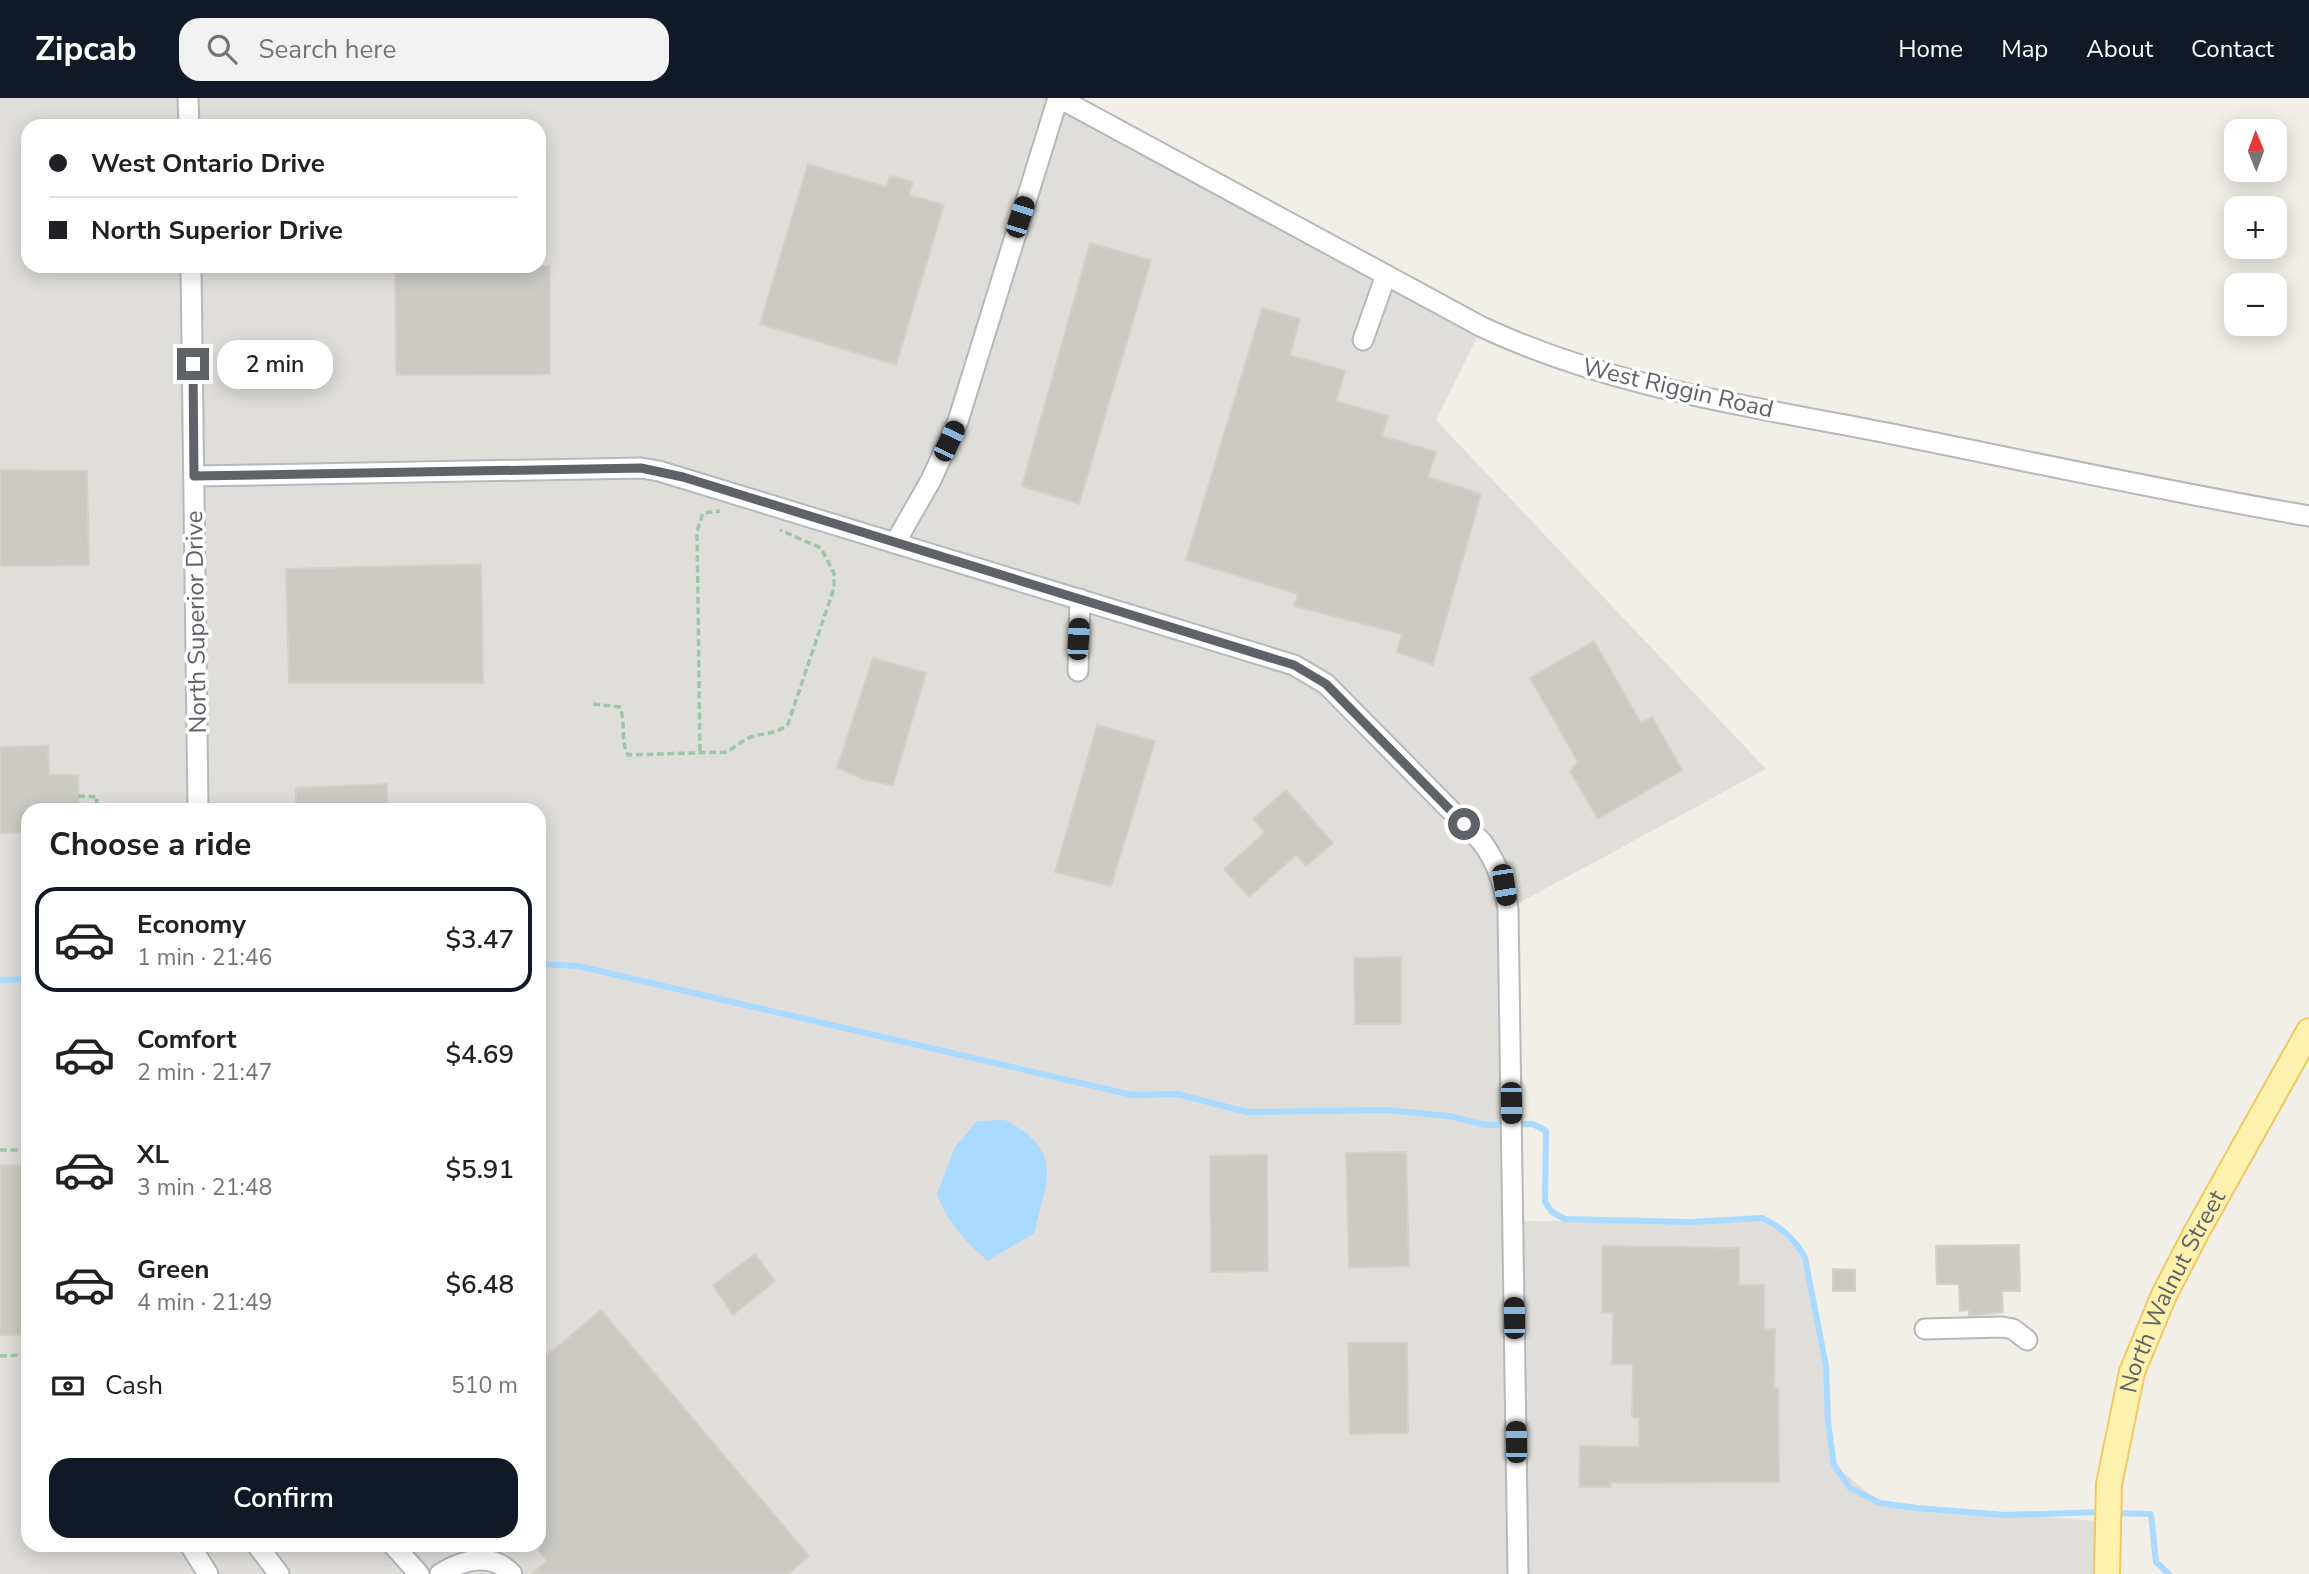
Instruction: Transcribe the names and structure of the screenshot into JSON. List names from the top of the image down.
{
  "streets": {
    "main road": ["North Walnut Street"],
    "street": ["West Riggin Road", "North Superior Drive"]
  },
  "north": "top",
  "page": {
    "header": "Zipcab",
    "search": "Search here",
    "nav": [
      "Home",
      "Map",
      "About",
      "Contact"
    ],
    "map_buttons": ["+", "−"],
    "banner": ["West Ontario Drive", "North Superior Drive"],
    "bubble": "2 min",
    "heading": "Choose a ride",
    "list": [
      {
        "name": "Economy",
        "note": "1 min · 21:46",
        "value": "$3.47"
      },
      {
        "name": "Comfort",
        "note": "2 min · 21:47",
        "value": "$4.69"
      },
      {
        "name": "XL",
        "note": "3 min · 21:48",
        "value": "$5.91"
      },
      {
        "name": "Green",
        "note": "4 min · 21:49",
        "value": "$6.48"
      }
    ],
    "pay": ["Cash", "510 m"],
    "buttons": "Confirm"
  }
}
